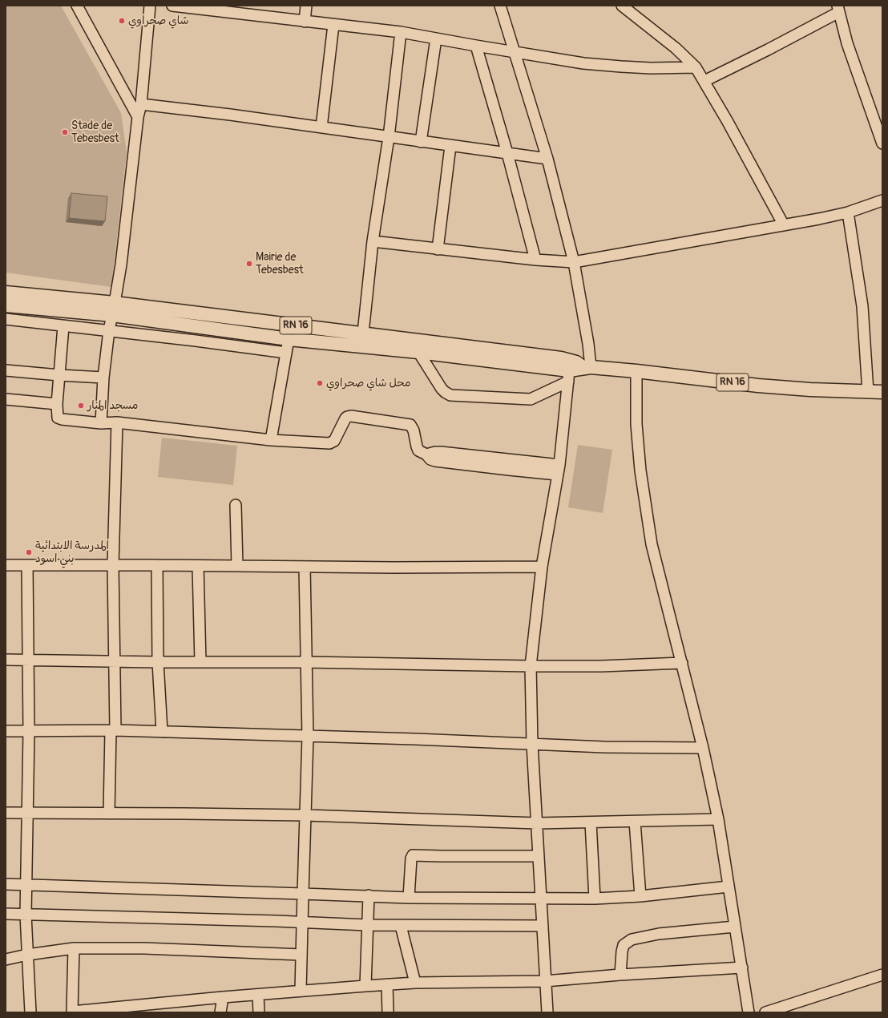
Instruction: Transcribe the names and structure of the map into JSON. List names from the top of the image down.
{
  "streets": {
    "main road": ["RN 16"]
  },
  "places": [
    "شاي صحراوي",
    "Stade de Tebesbest",
    "Mairie de Tebesbest",
    "محل شاي صحراوي",
    "مسجد المنار",
    "المدرسة الابتدائية بني اسود"
  ]
}
